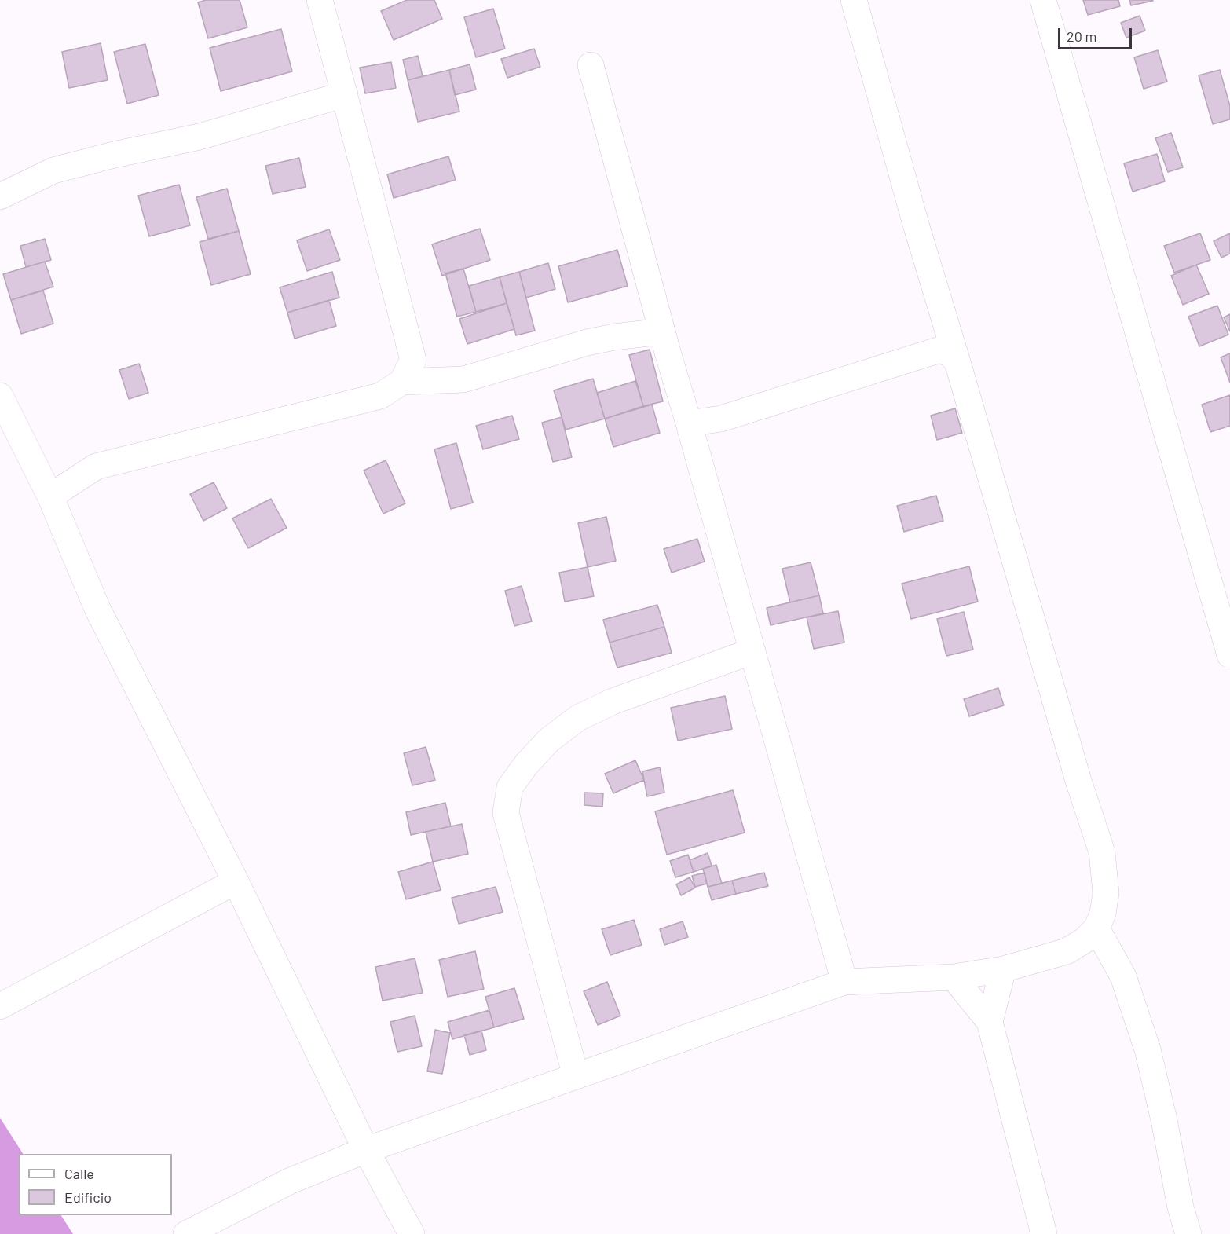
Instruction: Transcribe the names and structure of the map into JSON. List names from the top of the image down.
{
  "legend": ["Calle", "Edificio"],
  "scale_bar": "20 m"
}
